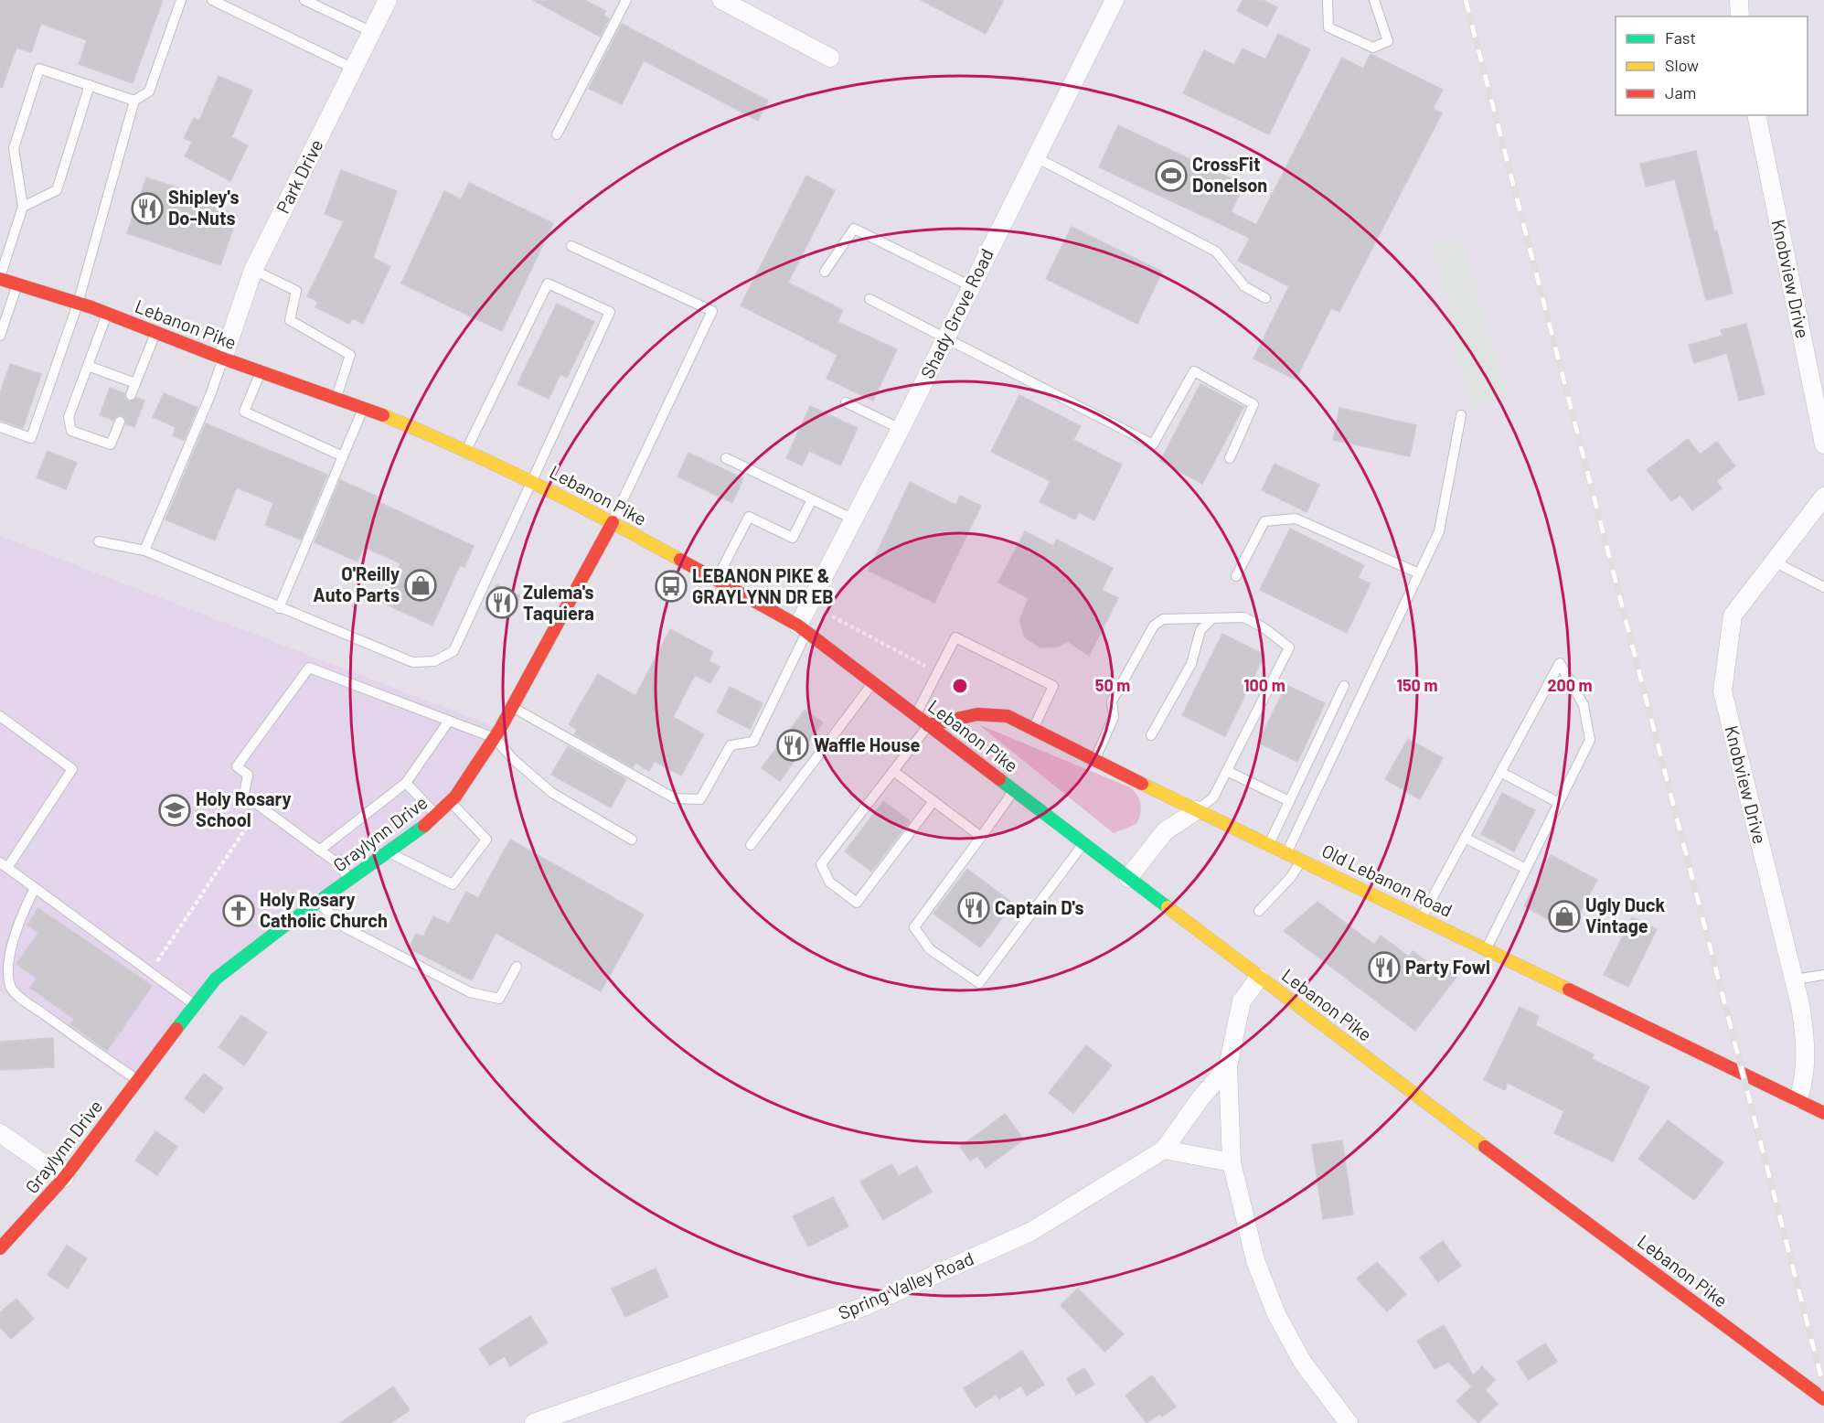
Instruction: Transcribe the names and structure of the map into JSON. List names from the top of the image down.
{
  "streets": {
    "main road": ["Lebanon Pike", "Graylynn Drive", "Old Lebanon Road"],
    "street": [
      "Park Drive",
      "Knobview Drive",
      "Shady Grove Road",
      "Spring Valley Road"
    ]
  },
  "crossings": [
    ["Park Drive", "Lebanon Pike"],
    ["Knobview Drive", "Old Lebanon Road"],
    ["Shady Grove Road", "Lebanon Pike"],
    ["Lebanon Pike", "Graylynn Drive"],
    ["Lebanon Pike", "Old Lebanon Road"]
  ],
  "places": {
    "sports": ["CrossFit Donelson"],
    "restaurant": [
      "Shipley's Do-Nuts",
      "Zulema's Taquiera",
      "Waffle House",
      "Captain D's",
      "Party Fowl"
    ],
    "shop": ["O'Reilly Auto Parts", "Ugly Duck Vintage"],
    "bus stop": ["LEBANON PIKE & GRAYLYNN DR EB"],
    "school or university": ["Holy Rosary School"],
    "church": ["Holy Rosary Catholic Church"]
  },
  "legend": ["Fast", "Slow", "Jam"],
  "rings": [
    "50 m",
    "100 m",
    "150 m",
    "200 m"
  ]
}
